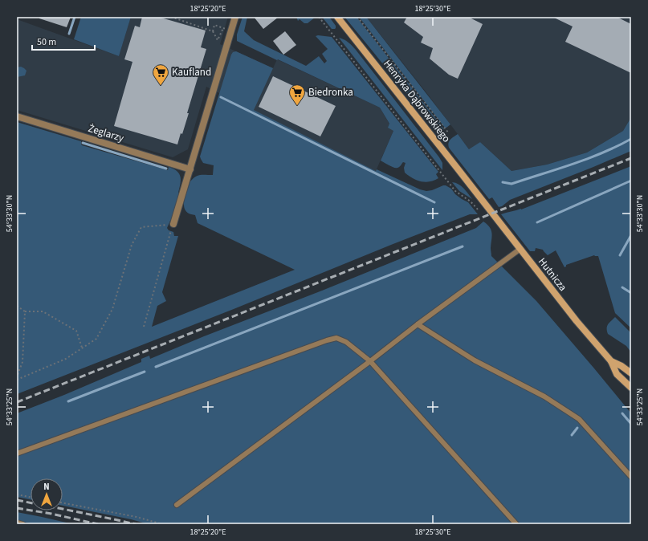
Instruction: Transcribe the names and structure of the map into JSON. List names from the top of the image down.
{
  "streets": {
    "main road": ["Henryka Dąbrowskiego", "Hutnicza"],
    "street": ["Żeglarzy"]
  },
  "crossings": [
    ["Henryka Dąbrowskiego", "Hutnicza"]
  ],
  "places": {
    "supermarket": ["Kaufland", "Biedronka"]
  },
  "scale_bar": "50 m",
  "north": "top",
  "coordinates": [
    "18°25'20\"E",
    "18°25'30\"E",
    "54°33'30\"N",
    "54°33'25\"N"
  ]
}
